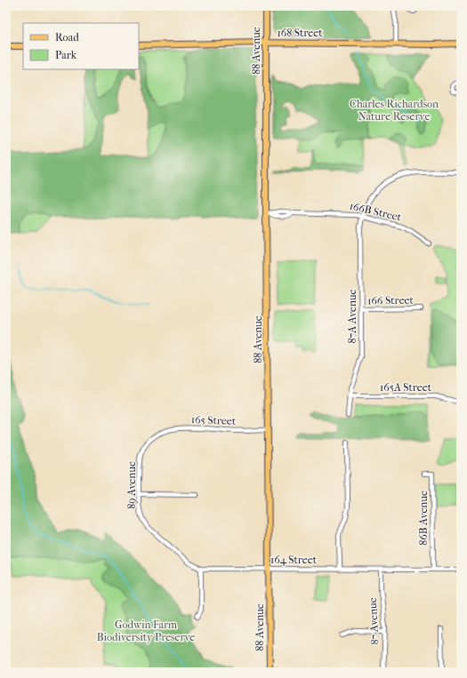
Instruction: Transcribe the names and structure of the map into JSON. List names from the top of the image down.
{
  "streets": {
    "main road": ["168 Street", "88 Avenue"],
    "street": [
      "166B Street",
      "166 Street",
      "87A Avenue",
      "165A Street",
      "165 Street",
      "89 Avenue",
      "86B Avenue",
      "164 Street",
      "87 Avenue"
    ]
  },
  "crossings": [
    ["168 Street", "88 Avenue"],
    ["88 Avenue", "166B Street"],
    ["88 Avenue", "165 Street"],
    ["88 Avenue", "164 Street"],
    ["166B Street", "87A Avenue"],
    ["166 Street", "87A Avenue"],
    ["87A Avenue", "165A Street"],
    ["165 Street", "89 Avenue"],
    ["89 Avenue", "164 Street"],
    ["86B Avenue", "164 Street"],
    ["164 Street", "87 Avenue"]
  ],
  "parks": ["Charles Richardson Nature Reserve", "Godwin Farm Biodiversity Preserve"],
  "legend": ["Road", "Park"]
}
